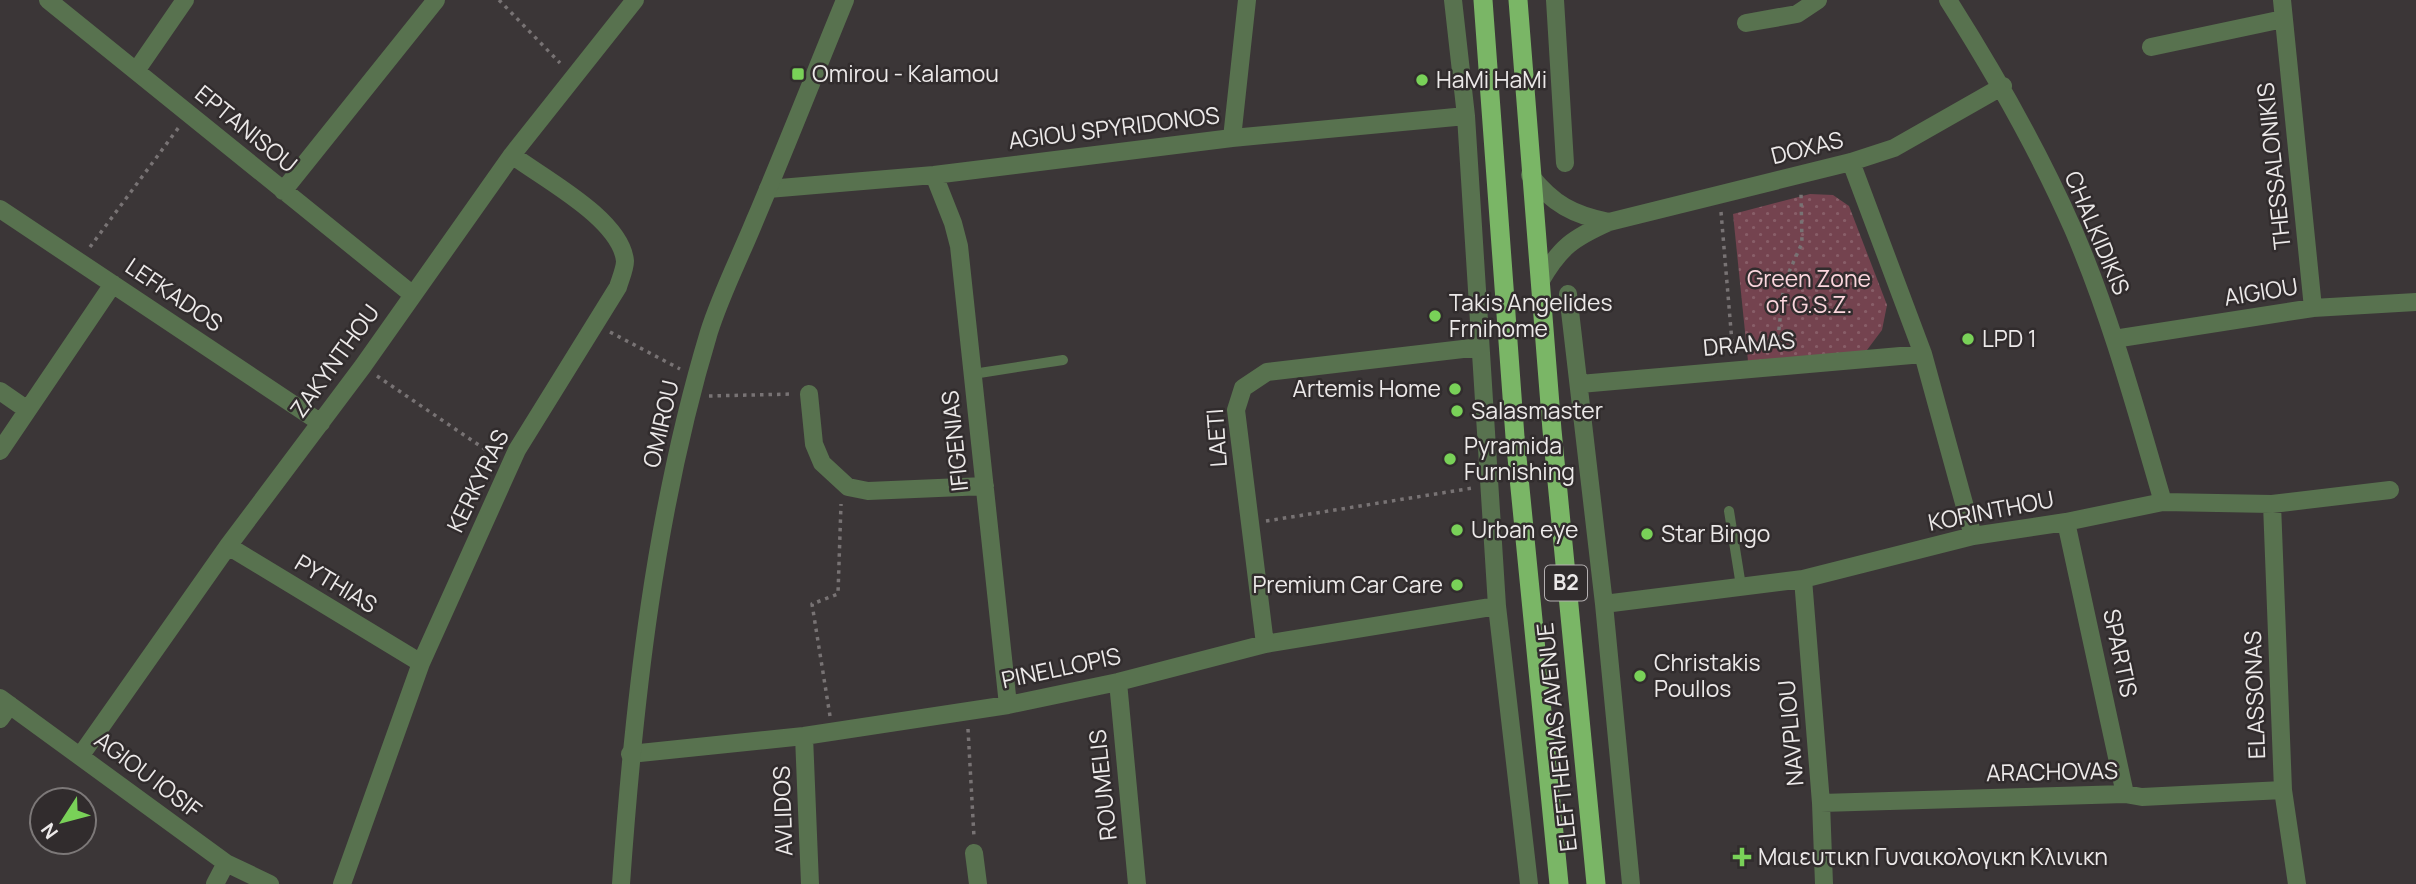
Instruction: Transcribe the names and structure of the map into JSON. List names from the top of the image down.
{
  "streets": {
    "highway": ["B2", "ELEFTHERIAS AVENUE"],
    "street": [
      "AGIOU SPYRIDONOS",
      "EPTANISOU",
      "DOXAS",
      "THESSALONIKIS",
      "CHALKIDIKIS",
      "AIGIOU",
      "LEFKADOS",
      "DRAMAS",
      "ZAKYNTHOU",
      "OMIROU",
      "LAETI",
      "IFIGENIAS",
      "KERKYRAS",
      "KORINTHOU",
      "PYTHIAS",
      "SPARTIS",
      "PINELLOPIS",
      "ELASSONAS",
      "NAVPLIOU",
      "ARACHOVAS",
      "AGIOU IOSIF",
      "ROUMELIS",
      "AVLIDOS"
    ]
  },
  "crossings": [
    ["AGIOU SPYRIDONOS", "OMIROU"],
    ["AGIOU SPYRIDONOS", "IFIGENIAS"],
    ["EPTANISOU", "ZAKYNTHOU"],
    ["DOXAS", "CHALKIDIKIS"],
    ["DOXAS", "ELEFTHERIAS AVENUE"],
    ["THESSALONIKIS", "AIGIOU"],
    ["CHALKIDIKIS", "AIGIOU"],
    ["CHALKIDIKIS", "KORINTHOU"],
    ["LEFKADOS", "ZAKYNTHOU"],
    ["ZAKYNTHOU", "KERKYRAS"],
    ["ZAKYNTHOU", "PYTHIAS"],
    ["ZAKYNTHOU", "AGIOU IOSIF"],
    ["OMIROU", "PINELLOPIS"],
    ["LAETI", "PINELLOPIS"],
    ["IFIGENIAS", "PINELLOPIS"],
    ["KERKYRAS", "PYTHIAS"],
    ["KORINTHOU", "SPARTIS"],
    ["KORINTHOU", "ELASSONAS"],
    ["KORINTHOU", "NAVPLIOU"],
    ["SPARTIS", "ARACHOVAS"],
    ["PINELLOPIS", "ROUMELIS"],
    ["PINELLOPIS", "AVLIDOS"],
    ["ELASSONAS", "ARACHOVAS"],
    ["NAVPLIOU", "ARACHOVAS"]
  ],
  "parks": ["Green Zone of G.S.Z."],
  "places": {
    "transit": ["Omirou - Kalamou"],
    "other": [
      "HaMi HaMi",
      "Takis Angelides Frnihome",
      "LPD 1",
      "Artemis Home",
      "Salasmaster",
      "Pyramida Furnishing",
      "Urban eye",
      "Star Bingo",
      "Premium Car Care",
      "Christakis Poullos"
    ],
    "health": ["Μαιευτικη Γυναικολογικη Κλινικη"]
  },
  "north": "bottom left"
}
